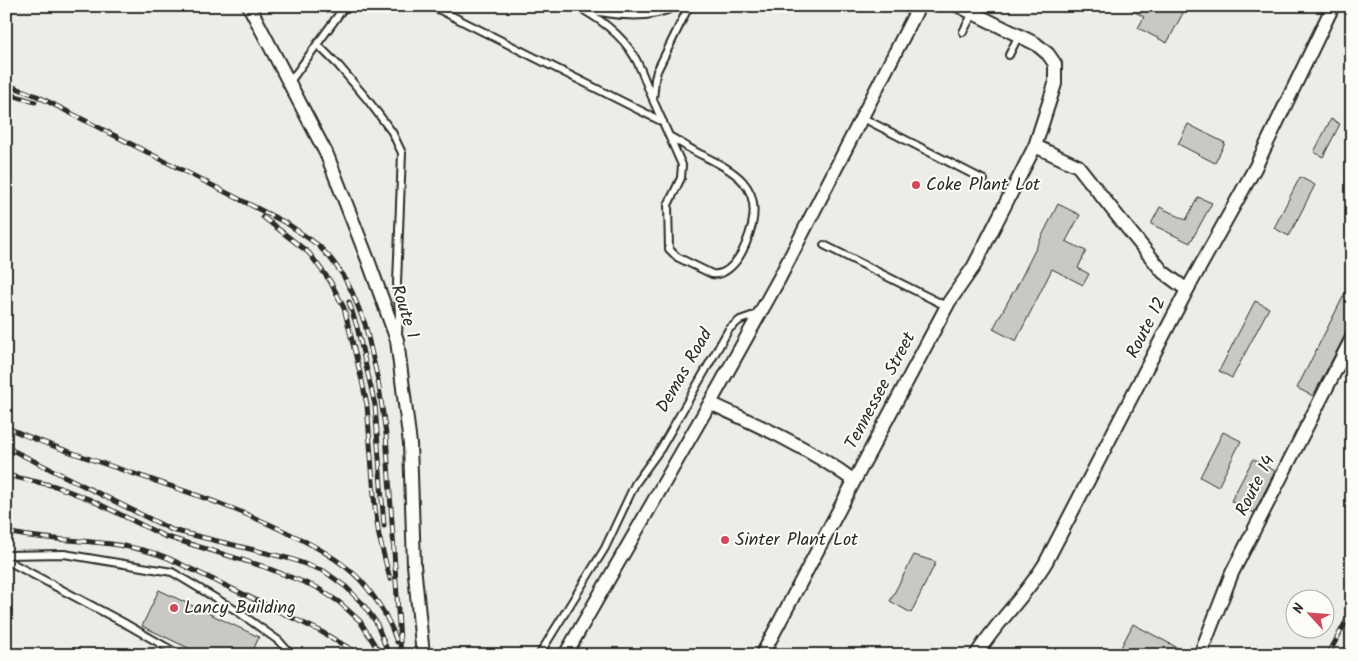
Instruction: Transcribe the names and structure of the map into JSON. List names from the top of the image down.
{
  "streets": {
    "street": [
      "Route 1",
      "Route 12",
      "Tennessee Street",
      "Route 14"
    ],
    "lane": ["Demas Road"]
  },
  "places": ["Coke Plant Lot", "Sinter Plant Lot", "Lancy Building"],
  "north": "top left"
}
